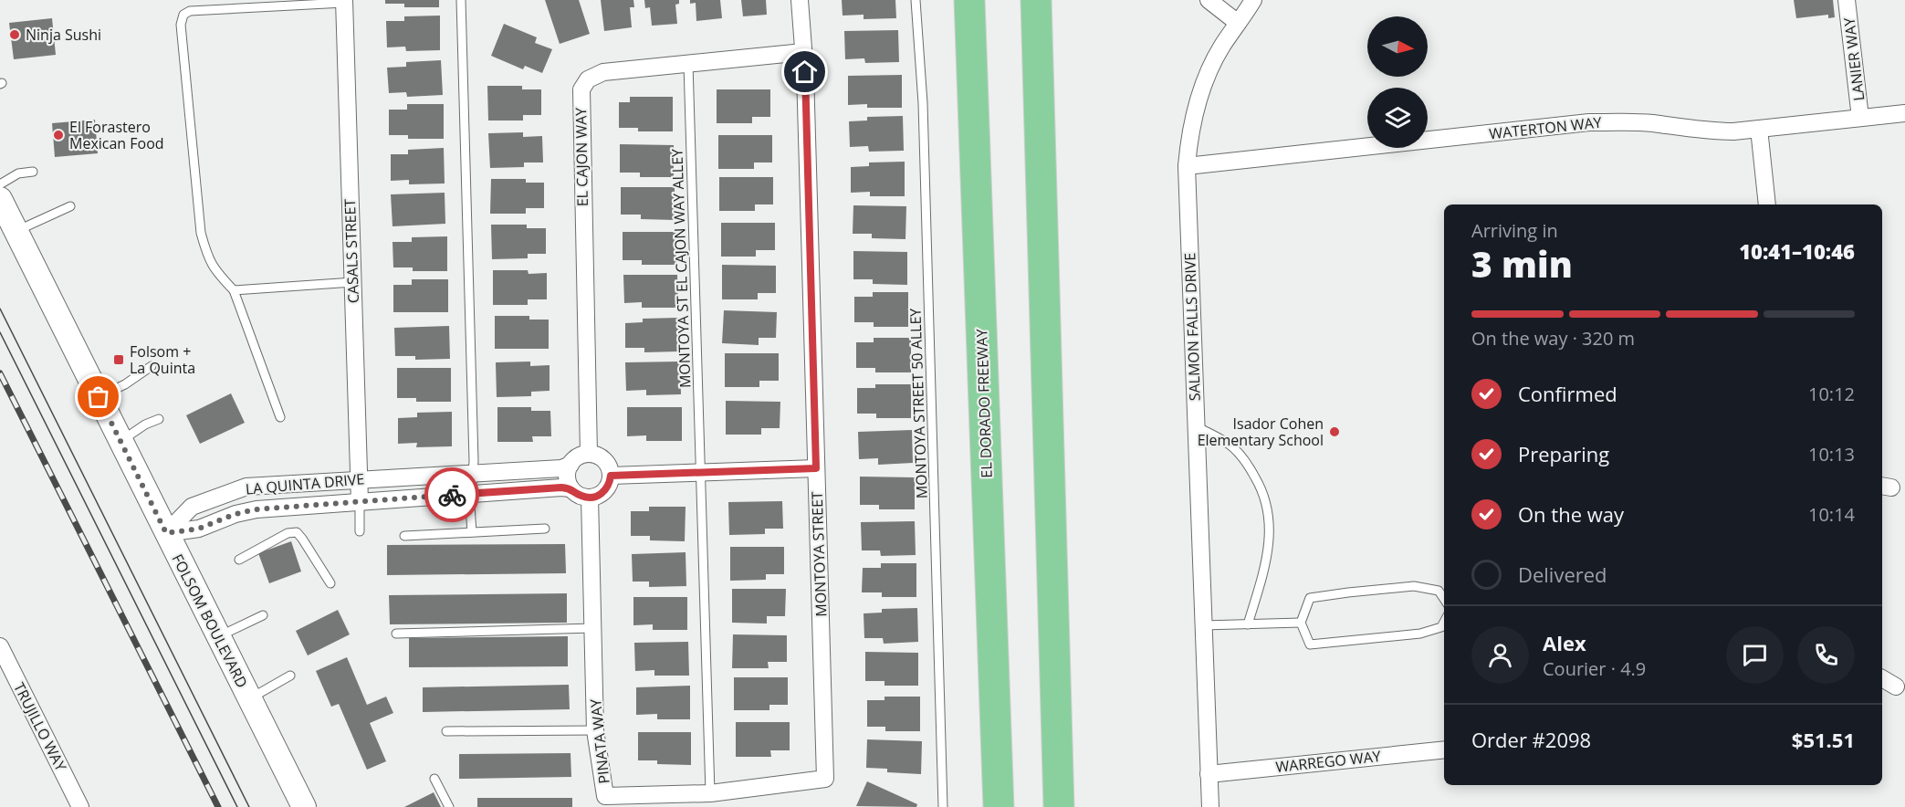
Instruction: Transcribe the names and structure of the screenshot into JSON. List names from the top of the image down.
{
  "streets": {
    "highway": ["EL DORADO FREEWAY"],
    "main road": ["FOLSOM BOULEVARD"],
    "street": [
      "LANIER WAY",
      "WATERTON WAY",
      "EL CAJON WAY",
      "CASALS STREET",
      "SALMON FALLS DRIVE",
      "LA QUINTA DRIVE",
      "MONTOYA STREET",
      "TRUJILLO WAY",
      "PINATA WAY",
      "WARREGO WAY"
    ],
    "lane": ["MONTOYA ST EL CAJON WAY ALLEY", "MONTOYA STREET 50 ALLEY"]
  },
  "crossings": [
    ["LANIER WAY", "WATERTON WAY"],
    ["WATERTON WAY", "SALMON FALLS DRIVE"],
    ["EL CAJON WAY", "MONTOYA ST EL CAJON WAY ALLEY"],
    ["EL CAJON WAY", "LA QUINTA DRIVE"],
    ["EL CAJON WAY", "MONTOYA STREET"],
    ["EL CAJON WAY", "PINATA WAY"],
    ["CASALS STREET", "LA QUINTA DRIVE"],
    ["MONTOYA ST EL CAJON WAY ALLEY", "PINATA WAY"],
    ["SALMON FALLS DRIVE", "WARREGO WAY"],
    ["LA QUINTA DRIVE", "FOLSOM BOULEVARD"],
    ["LA QUINTA DRIVE", "PINATA WAY"],
    ["MONTOYA STREET", "PINATA WAY"]
  ],
  "places": {
    "other": ["Ninja Sushi", "El Forastero Mexican Food", "Isador Cohen Elementary School"],
    "transit": ["Folsom + La Quinta"]
  },
  "north": "right",
  "page": {
    "heading": ["3 min", "Arriving in", "10:41–10:46"],
    "panel": [
      "Alex",
      "Courier · 4.9",
      "Order #2098",
      "$51.51"
    ],
    "bar": "On the way · 320 m",
    "list": [
      ["Confirmed", "10:12"],
      ["Preparing", "10:13"],
      ["On the way", "10:14"],
      "Delivered"
    ]
  }
}
